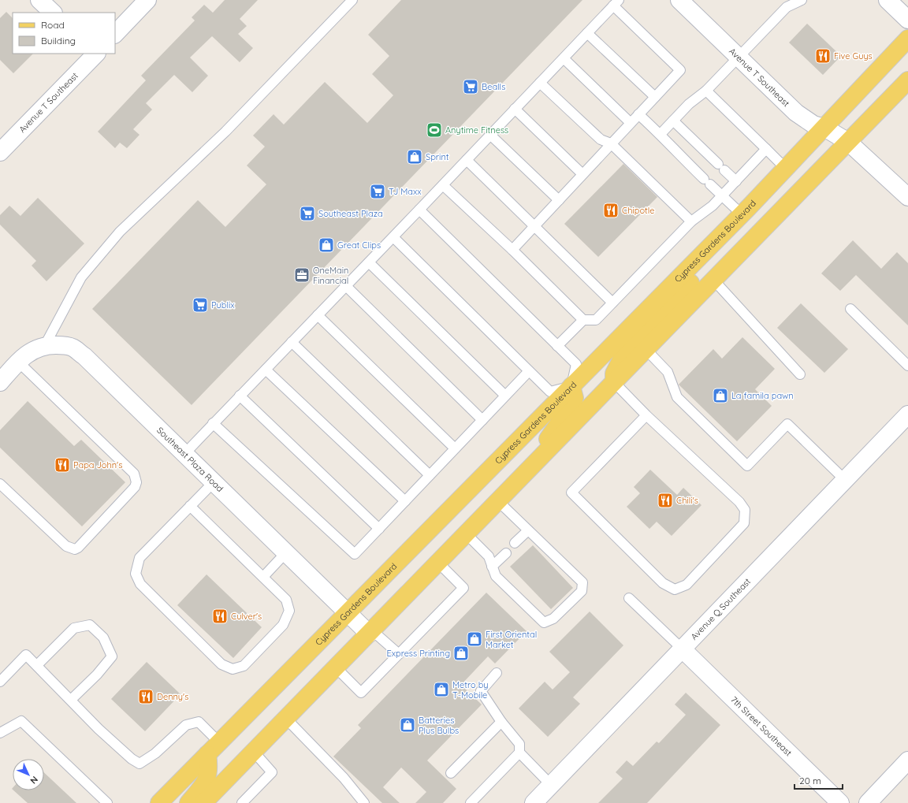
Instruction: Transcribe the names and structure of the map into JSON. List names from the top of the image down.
{
  "streets": {
    "main road": ["Cypress Gardens Boulevard"],
    "street": [
      "Avenue T Southeast",
      "Southeast Plaza Road",
      "Avenue Q Southeast",
      "7th Street Southeast"
    ]
  },
  "crossings": [
    ["Avenue T Southeast", "Cypress Gardens Boulevard"],
    ["Cypress Gardens Boulevard", "Southeast Plaza Road"],
    ["Avenue Q Southeast", "7th Street Southeast"]
  ],
  "places": {
    "restaurant": [
      "Five Guys",
      "Chipotle",
      "Papa John's",
      "Chili's",
      "Culver's",
      "Denny's"
    ],
    "supermarket": [
      "Bealls",
      "TJ Maxx",
      "Southeast Plaza",
      "Publix"
    ],
    "sports": ["Anytime Fitness"],
    "shop": [
      "Sprint",
      "Great Clips",
      "La famila pawn",
      "First Oriental Market",
      "Express Printing",
      "Metro by T-Mobile",
      "Batteries Plus Bulbs"
    ],
    "office": ["OneMain Financial"]
  },
  "legend": ["Road", "Building"],
  "scale_bar": "20 m",
  "north": "bottom right"
}
